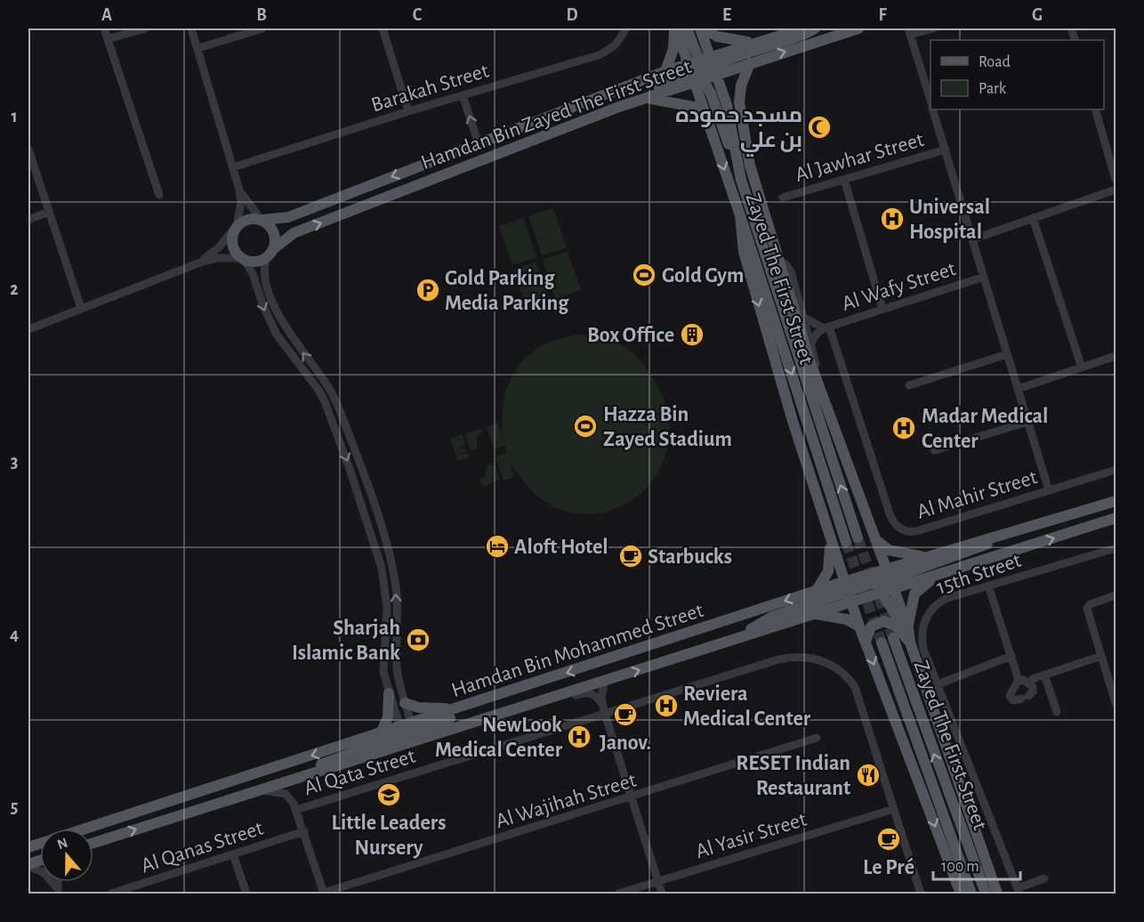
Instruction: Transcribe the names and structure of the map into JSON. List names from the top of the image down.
{
  "streets": {
    "main road": ["Hamdan Bin Zayed The First Street", "Zayed The First Street", "Hamdan Bin Mohammed Street"],
    "street": [
      "Barakah Street",
      "Al Jawhar Street",
      "Al Wafy Street",
      "Al Mahir Street",
      "15th Street",
      "Al Qata Street",
      "Al Wajihah Street",
      "Al Yasir Street",
      "Al Qanas Street"
    ]
  },
  "crossings": [
    ["Hamdan Bin Zayed The First Street", "Zayed The First Street"],
    ["Al Wafy Street", "Al Mahir Street"],
    ["Al Qata Street", "Al Yasir Street"]
  ],
  "places": {
    "mosque": ["مسجد حموده بن علي"],
    "hospital": [
      "Universal Hospital",
      "Madar Medical Center",
      "Reviera Medical Center",
      "NewLook Medical Center"
    ],
    "sports": ["Gold Gym", "Hazza Bin Zayed Stadium"],
    "parking": ["Gold Parking Media Parking"],
    "building": ["Box Office"],
    "hotel": ["Aloft Hotel"],
    "cafe": ["Starbucks", "Janov.", "Le Pré"],
    "bank": ["Sharjah Islamic Bank"],
    "restaurant": ["RESET Indian Restaurant"],
    "school or university": ["Little Leaders Nursery"]
  },
  "legend": ["Road", "Park"],
  "scale_bar": "100 m",
  "north": "top",
  "grid": {
    "columns": [
      "A",
      "B",
      "C",
      "D",
      "E",
      "F",
      "G"
    ],
    "rows": [
      "1",
      "2",
      "3",
      "4",
      "5"
    ]
  }
}
